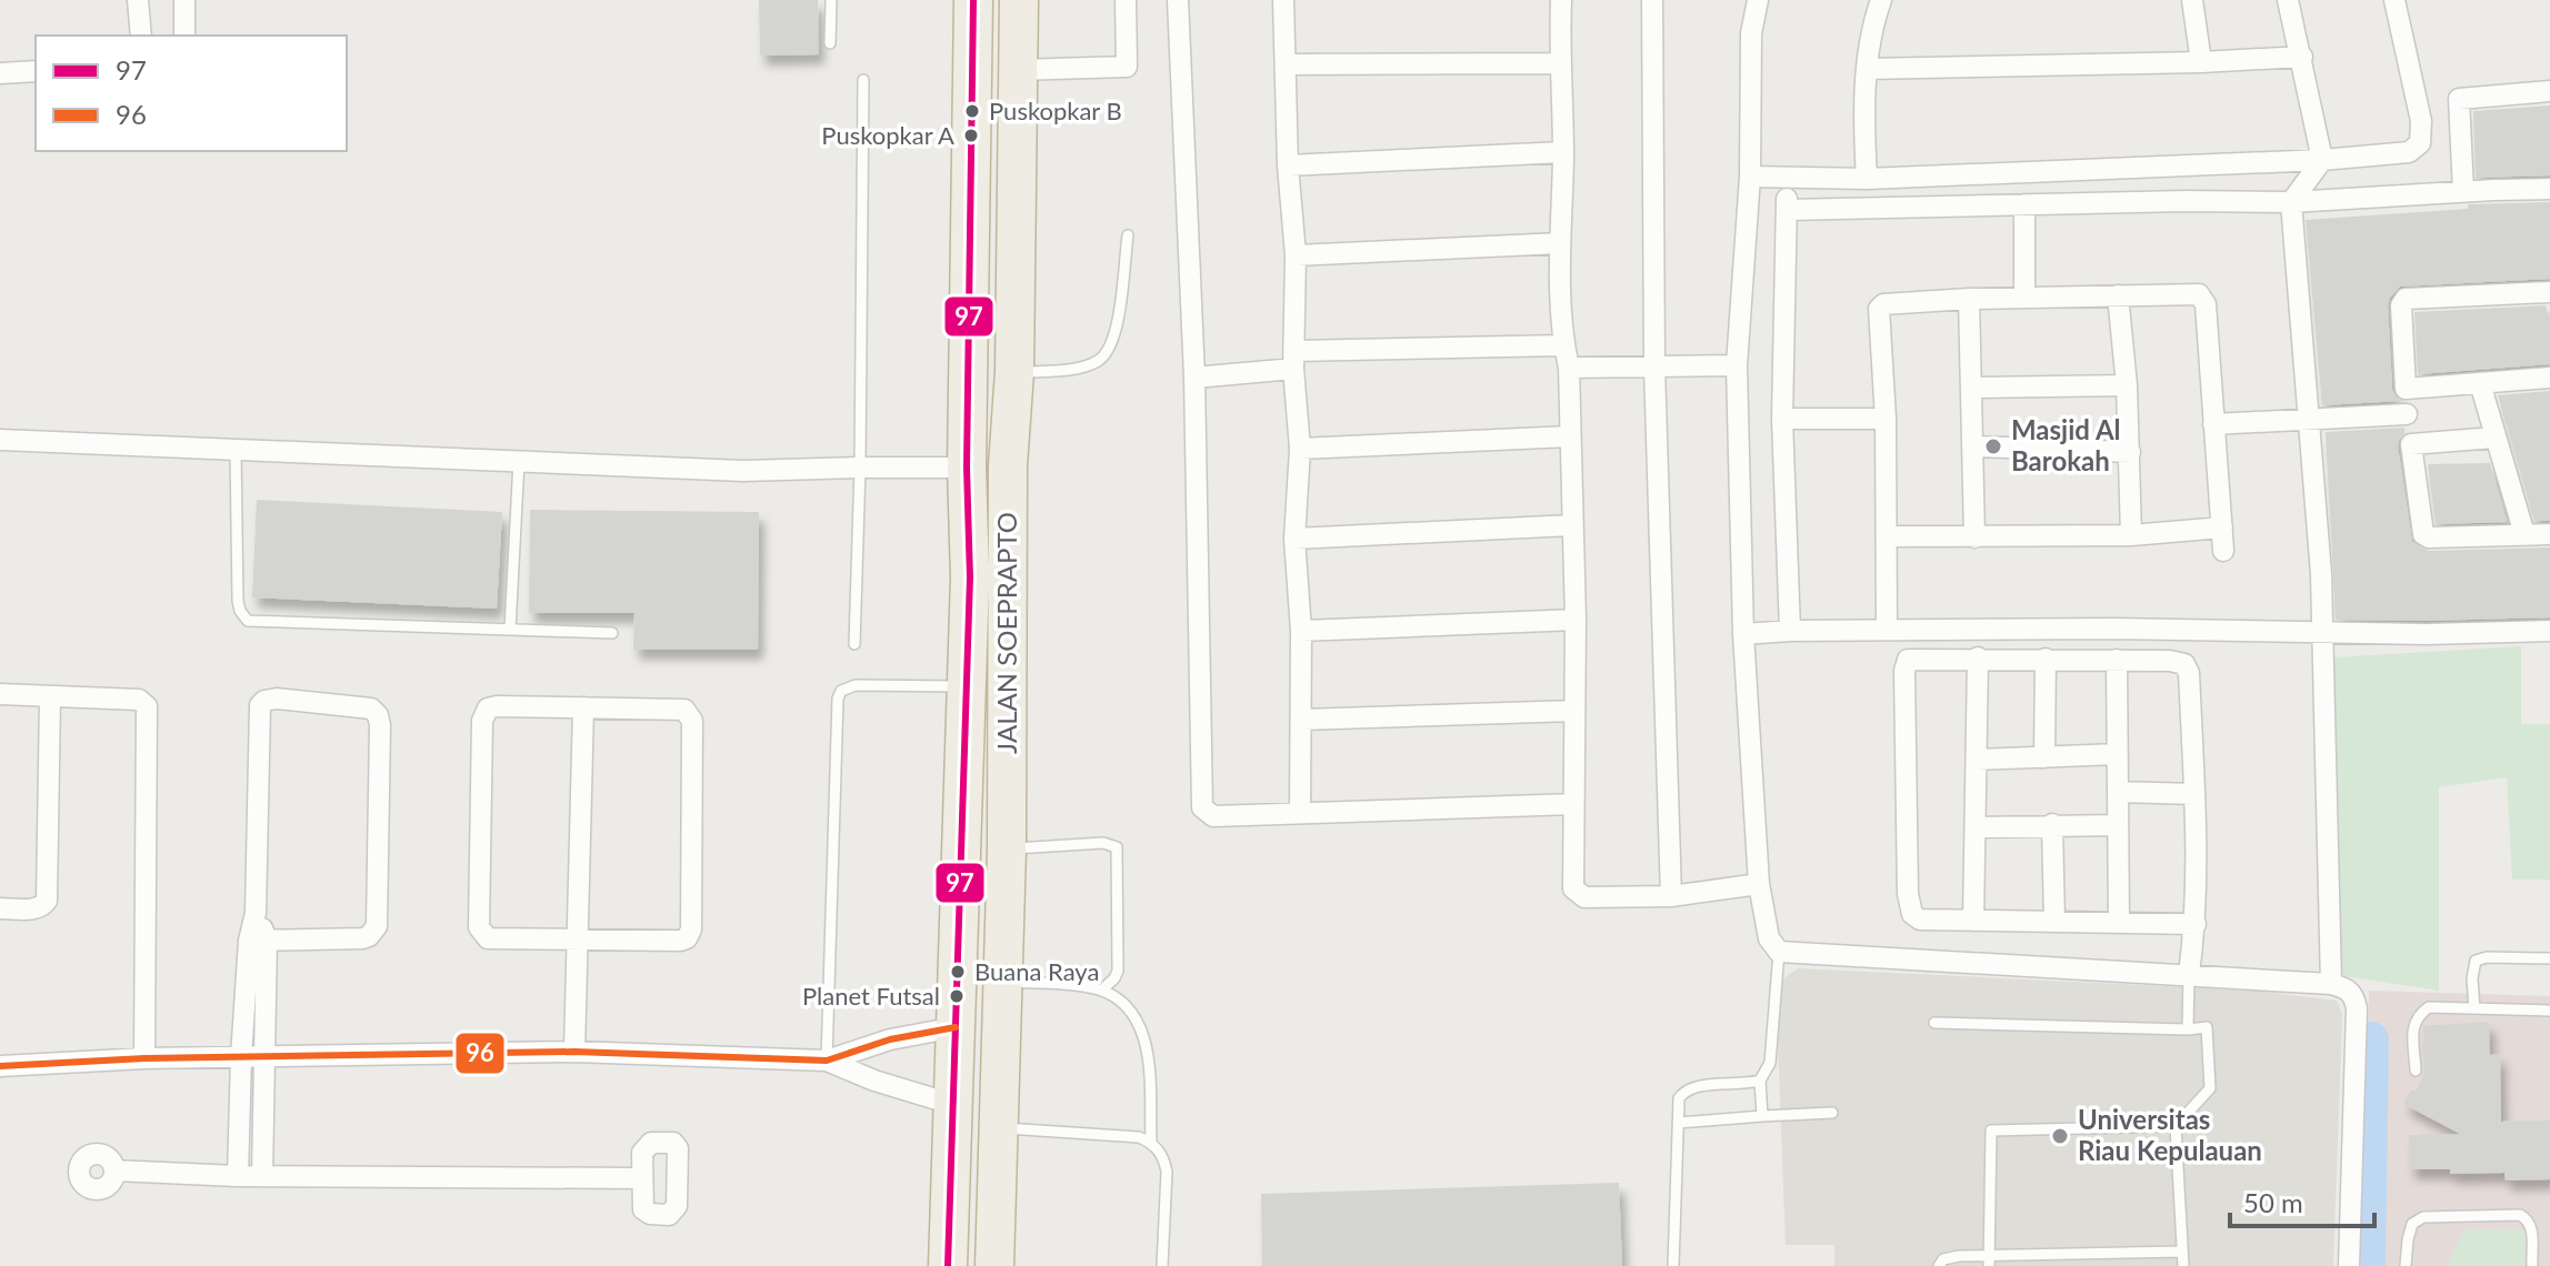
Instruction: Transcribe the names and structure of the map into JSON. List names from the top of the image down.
{
  "streets": {
    "highway": ["JALAN SOEPRAPTO"]
  },
  "places": [
    "Puskopkar B",
    "Puskopkar A",
    "Masjid Al Barokah",
    "Buana Raya",
    "Planet Futsal",
    "Universitas Riau Kepulauan"
  ],
  "lines": ["transit line 97", "transit line 96"],
  "legend": ["97", "96"],
  "scale_bar": "50 m"
}
